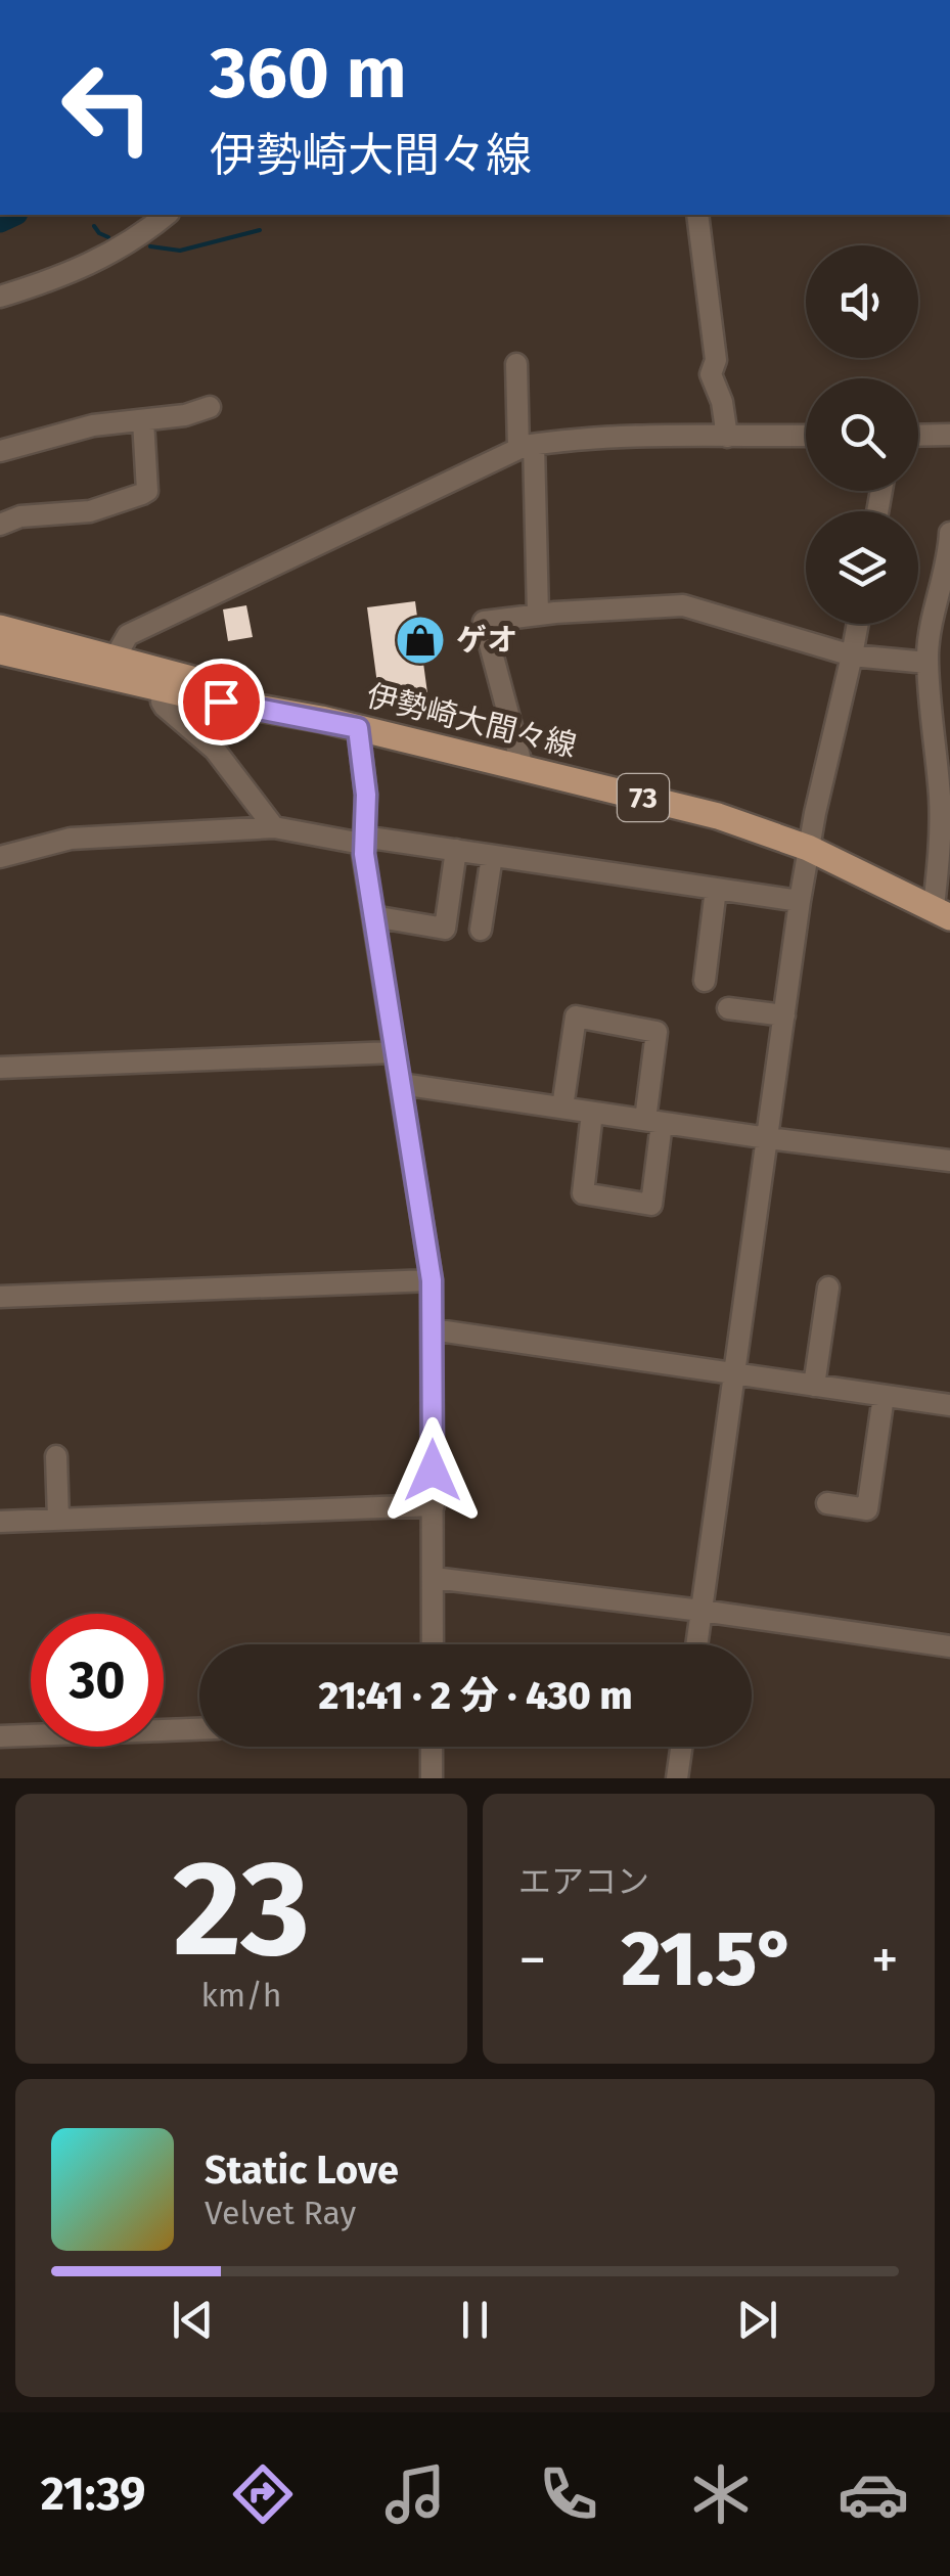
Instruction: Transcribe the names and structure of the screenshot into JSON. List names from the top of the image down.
{
  "streets": {
    "main road": ["伊勢崎大間々線", "73"]
  },
  "places": {
    "shop": ["ゲオ"]
  },
  "page": {
    "turn": ["360 m", "伊勢崎大間々線"],
    "limit": "30",
    "trip": "21:41 · 2 分 · 430 m",
    "tile": [
      ["23", "km/h"],
      "エアコン"
    ],
    "heat": ["−", "21.5°", "+"],
    "song": ["Static Love", "Velvet Ray"],
    "tabs": "21:39"
  }
}
